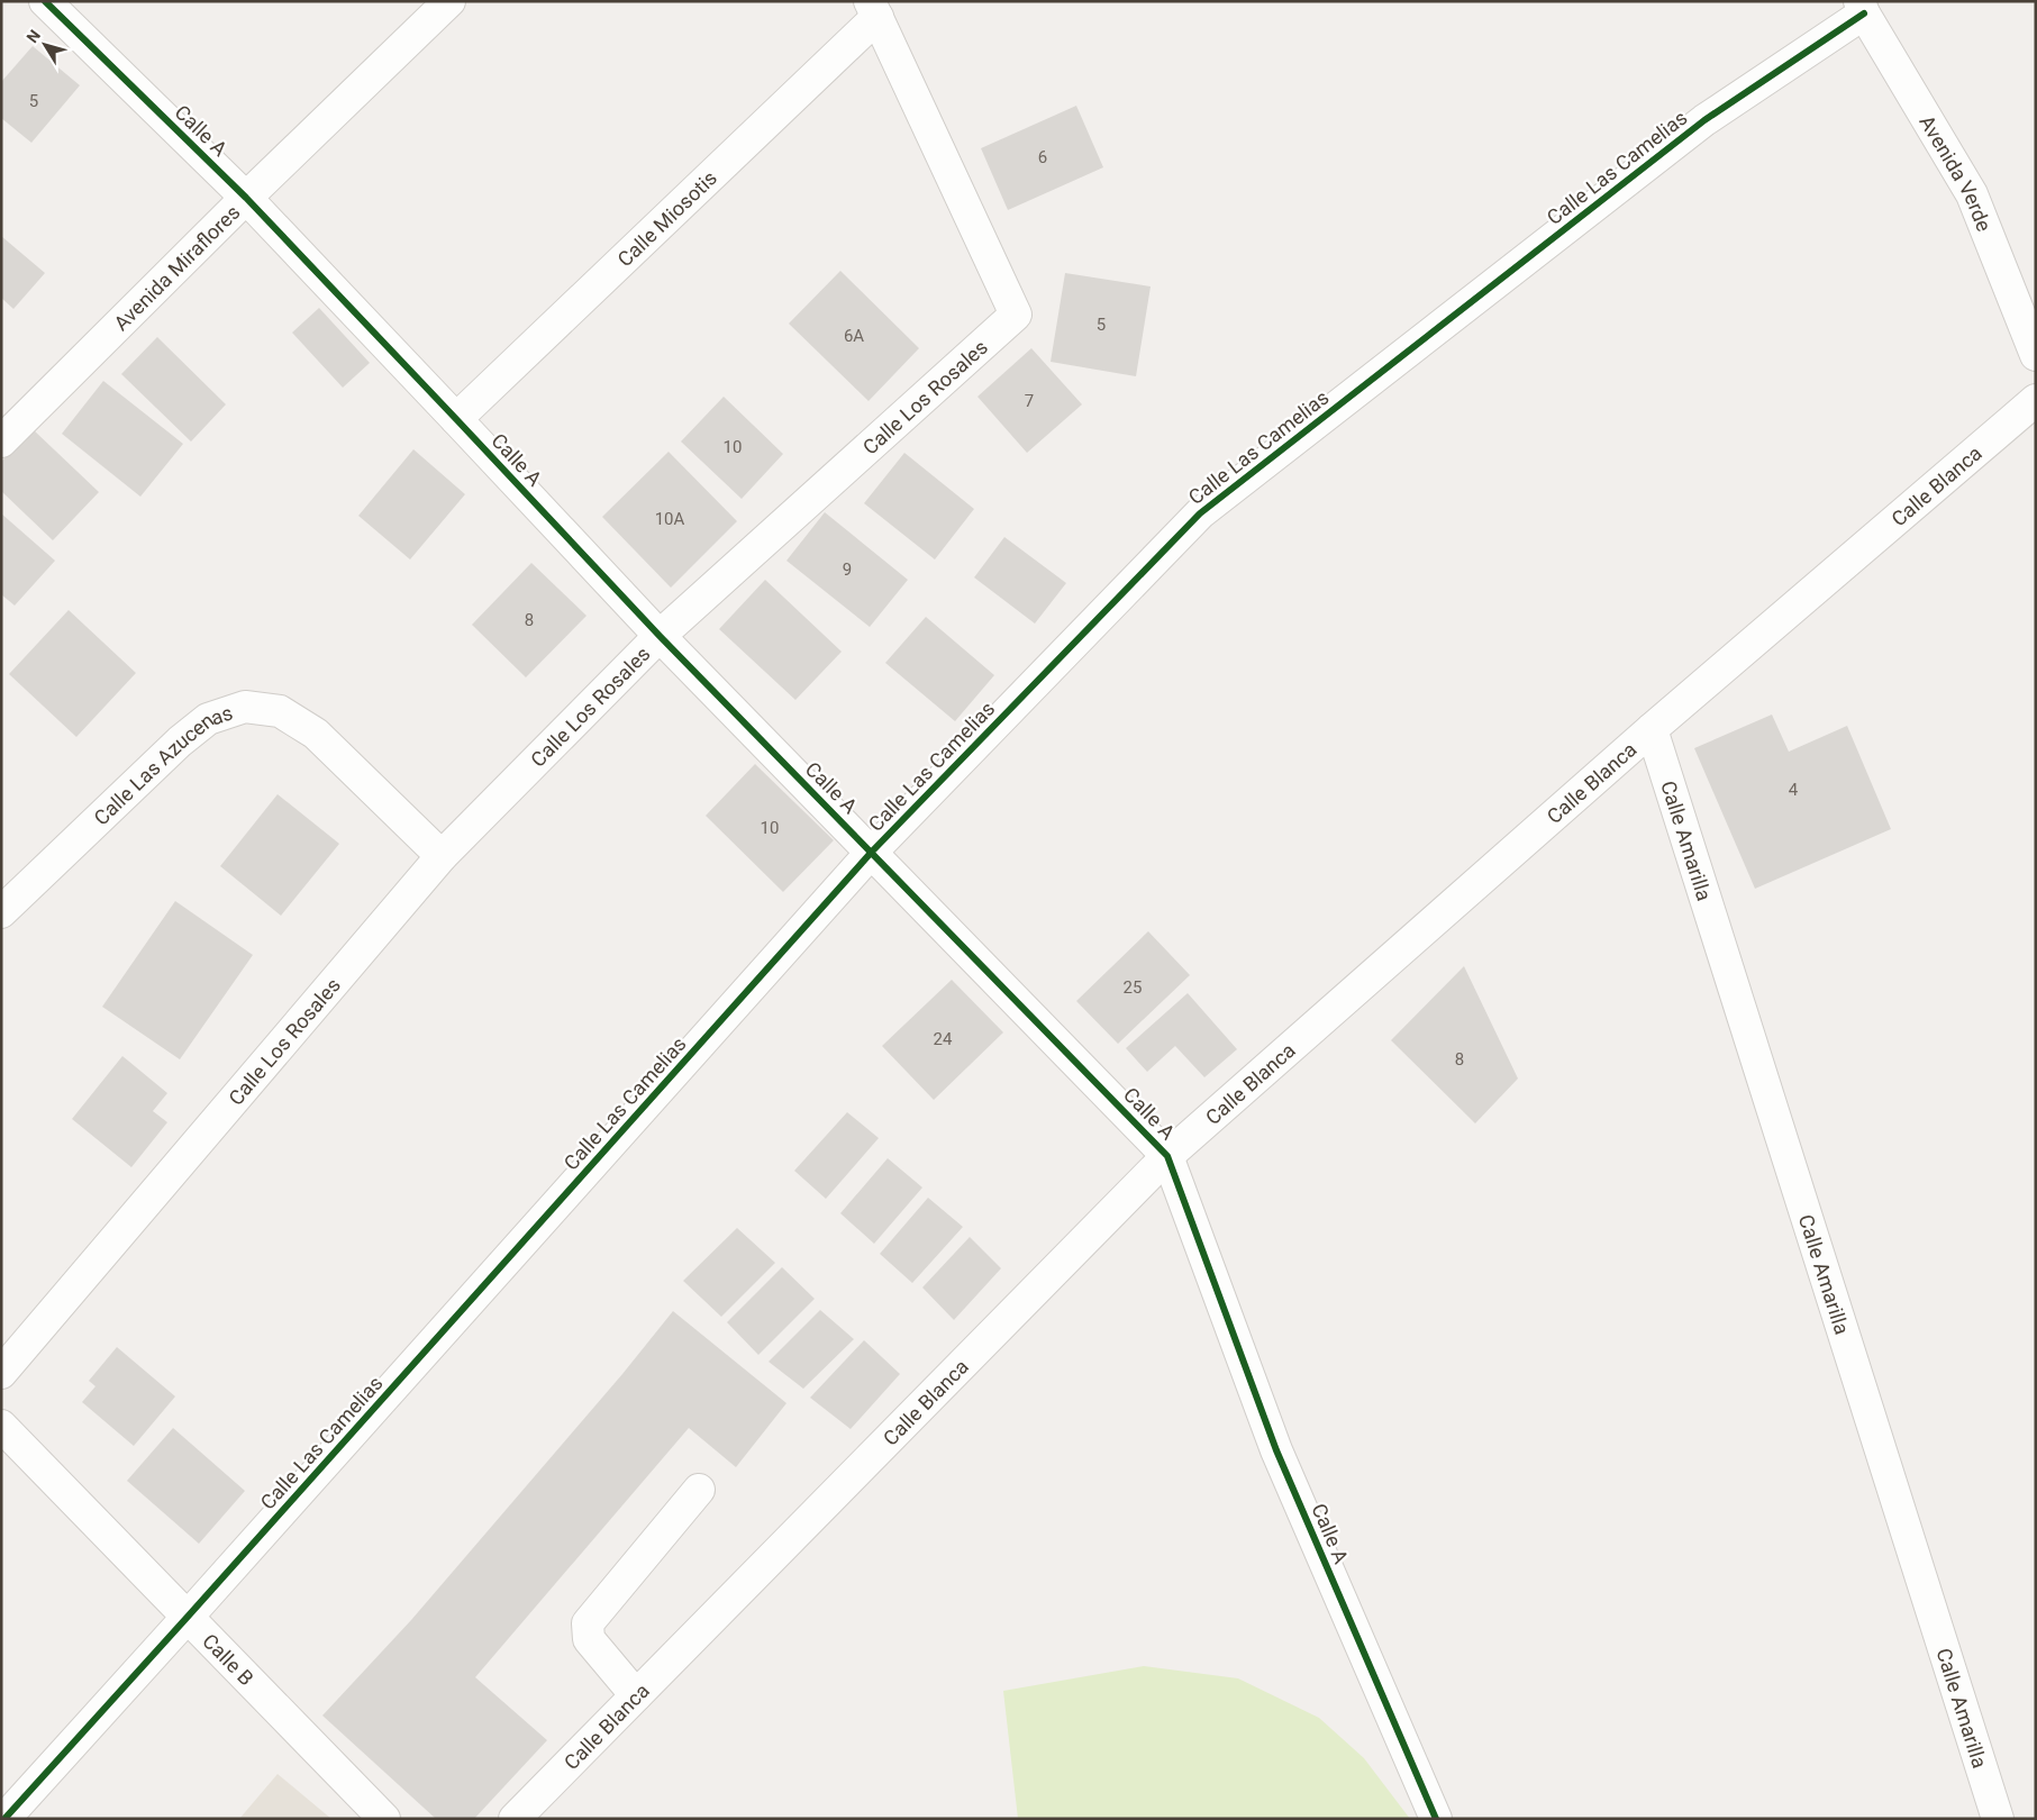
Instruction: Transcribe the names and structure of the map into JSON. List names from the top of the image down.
{
  "streets": {
    "street": [
      "Calle A",
      "Calle Las Camelias",
      "Avenida Verde",
      "Calle Miosotis",
      "Avenida Miraflores",
      "Calle Los Rosales",
      "Calle Blanca",
      "Calle Las Azucenas",
      "Calle Amarilla",
      "Calle B"
    ]
  },
  "crossings": [
    ["Calle A", "Calle Las Camelias"],
    ["Calle A", "Calle Miosotis"],
    ["Calle A", "Avenida Miraflores"],
    ["Calle A", "Calle Los Rosales"],
    ["Calle A", "Calle Blanca"],
    ["Calle Las Camelias", "Avenida Verde"],
    ["Calle Las Camelias", "Calle B"],
    ["Calle Miosotis", "Calle Los Rosales"],
    ["Calle Los Rosales", "Calle Las Azucenas"],
    ["Calle Blanca", "Calle Amarilla"]
  ],
  "house_numbers": [
    "5",
    "6",
    "5",
    "6A",
    "7",
    "10",
    "10A",
    "9",
    "8",
    "4",
    "10",
    "25",
    "24",
    "8"
  ],
  "north": "top left"
}
